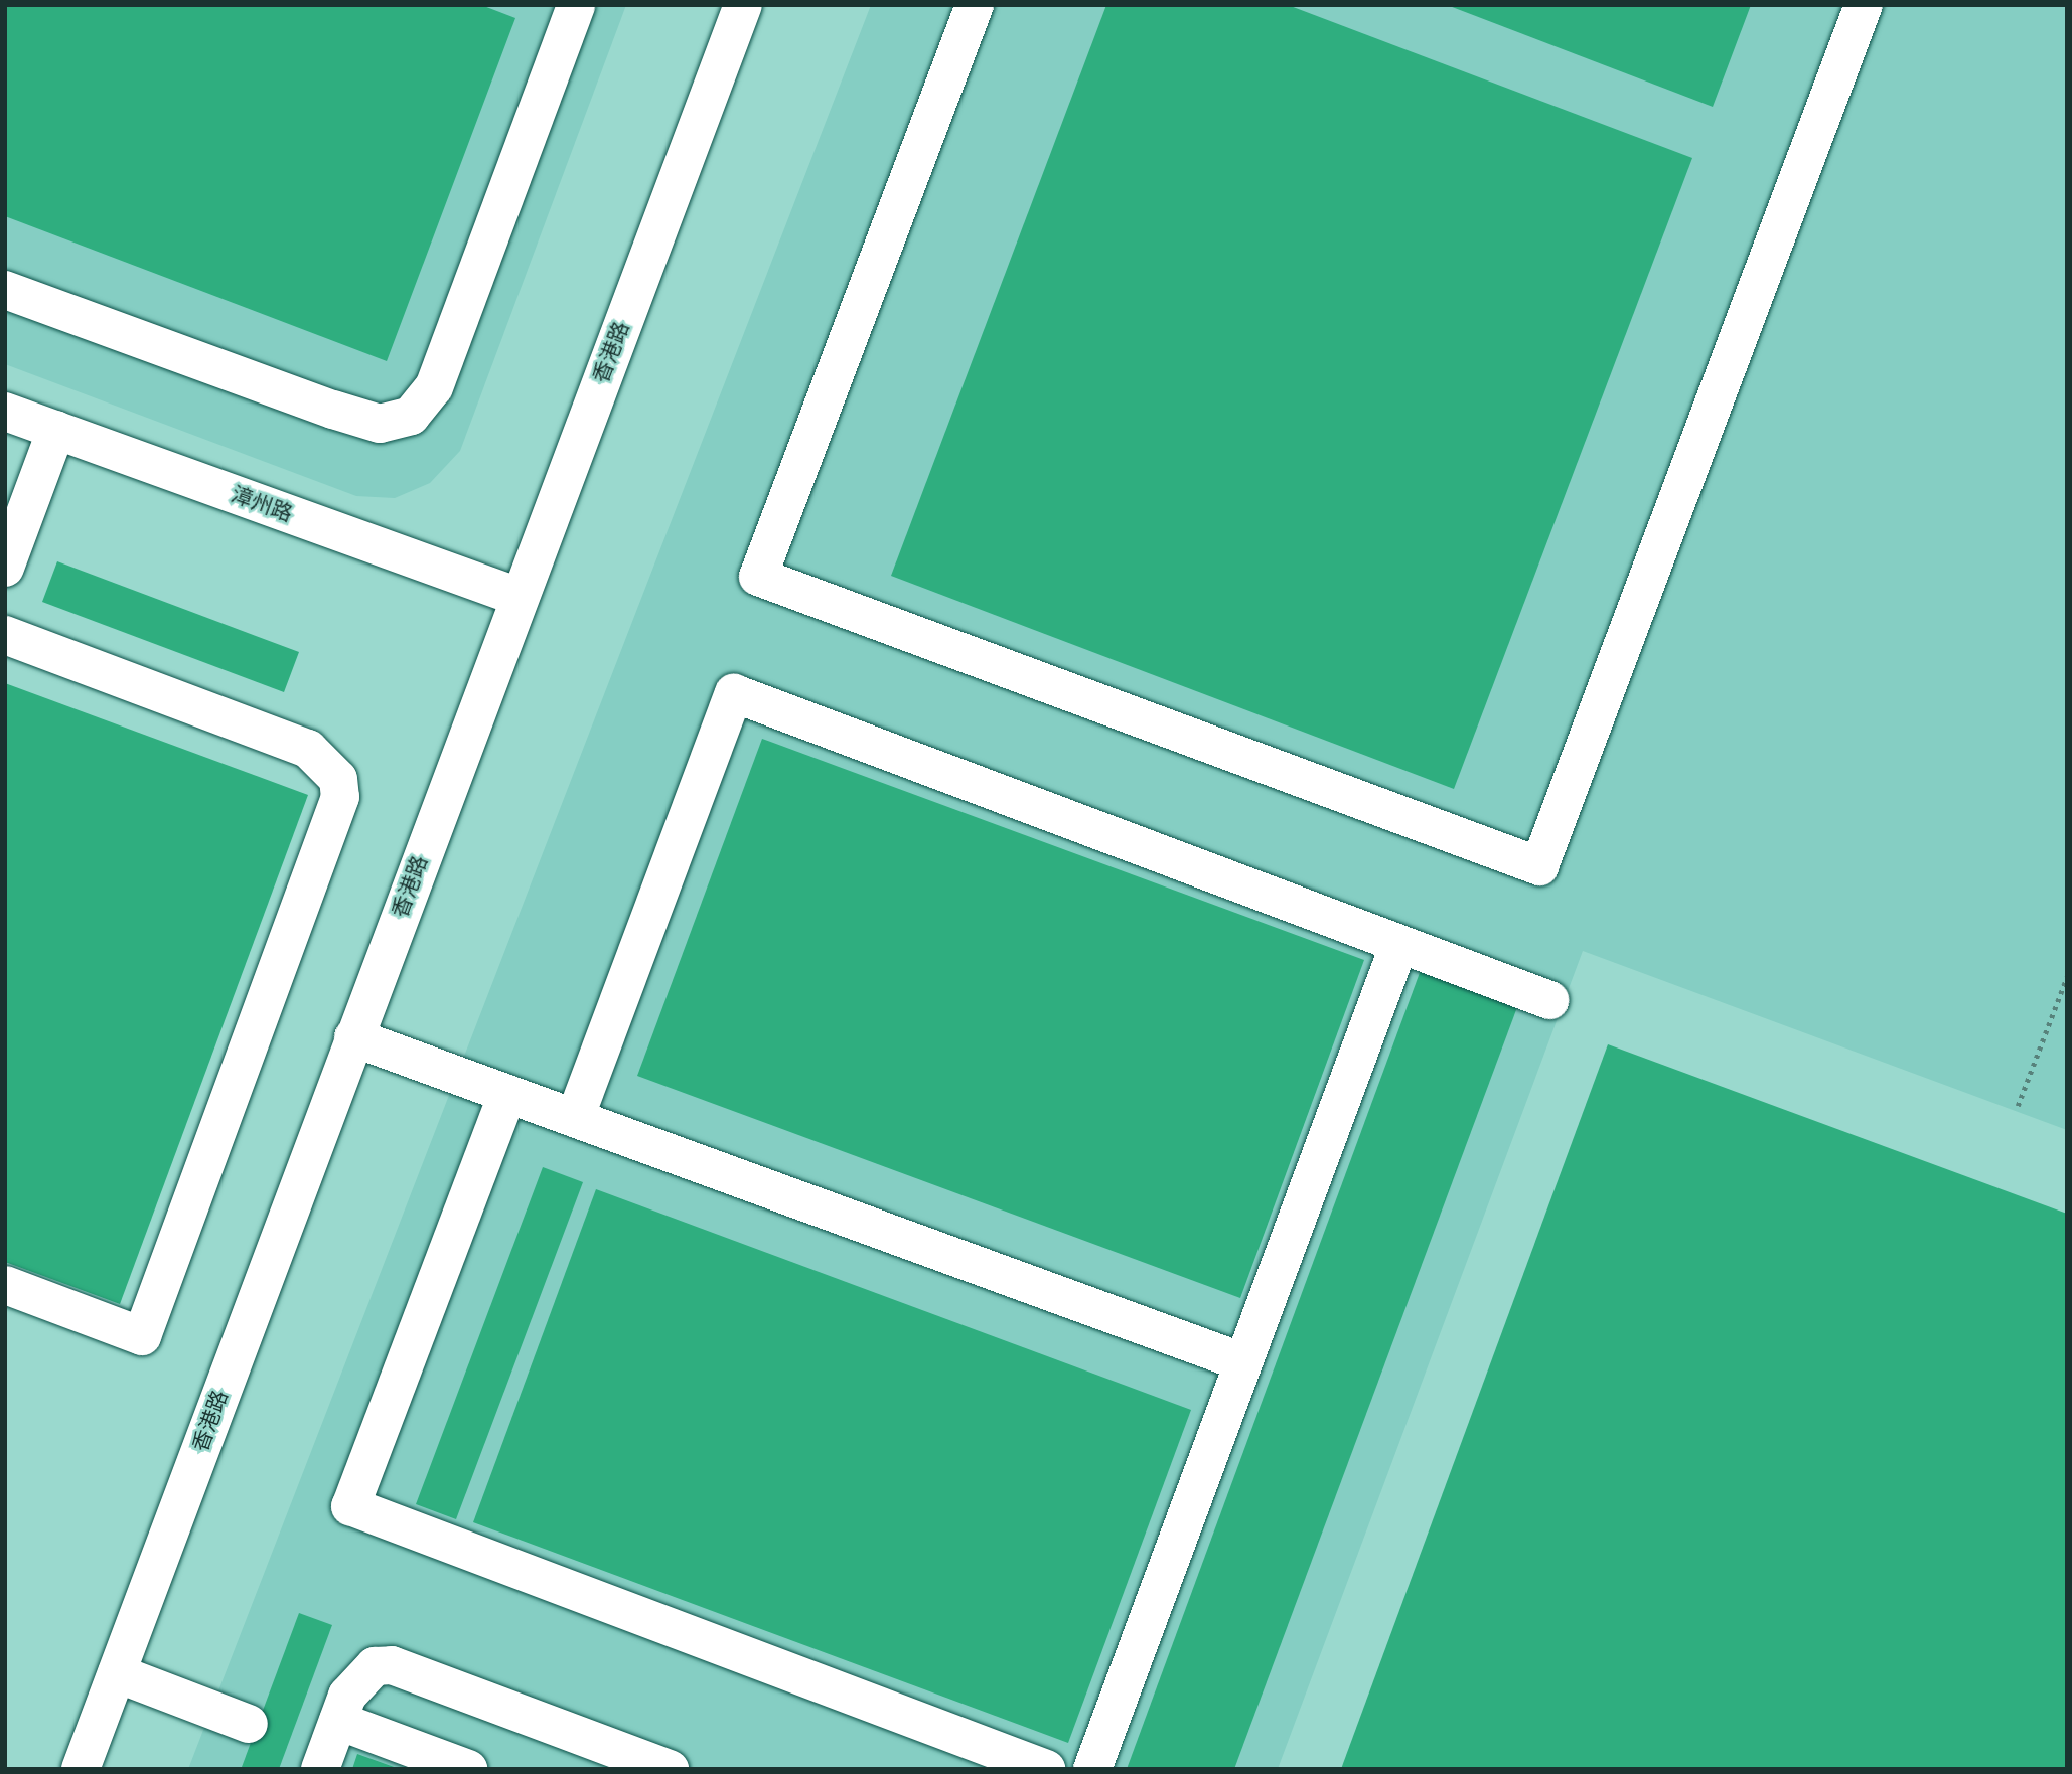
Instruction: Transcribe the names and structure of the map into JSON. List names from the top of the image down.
{
  "streets": {
    "street": ["香港路", "漳州路"]
  },
  "crossings": [
    ["香港路", "漳州路"]
  ]
}
